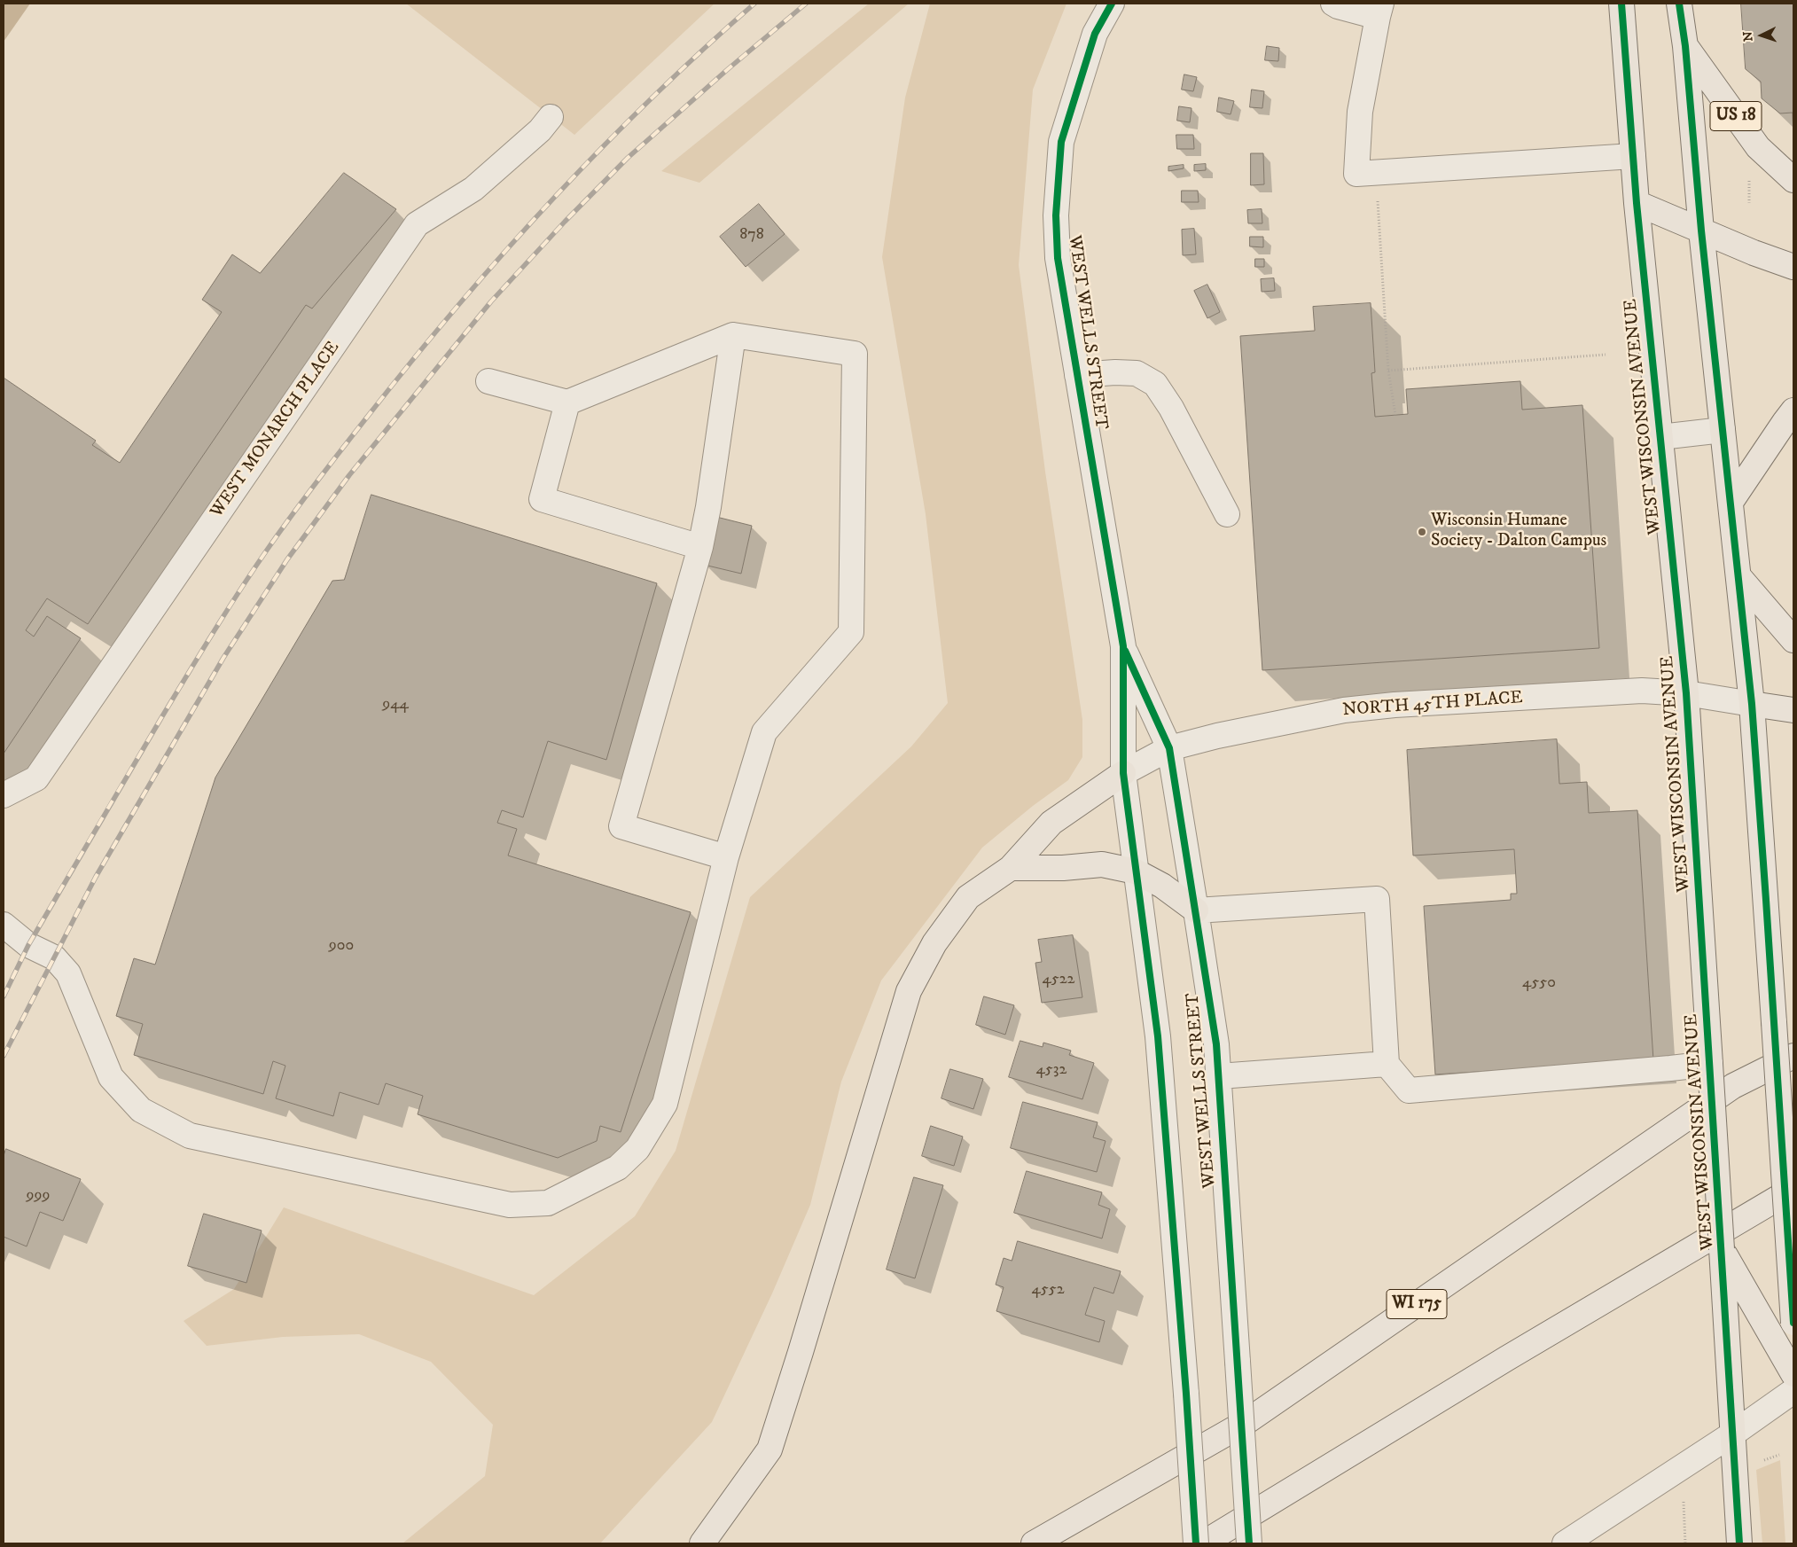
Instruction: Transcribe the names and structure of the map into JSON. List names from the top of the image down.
{
  "streets": {
    "main road": ["US 18", "WEST WISCONSIN AVENUE", "WI 175"],
    "street": ["WEST WELLS STREET", "WEST MONARCH PLACE", "NORTH 45TH PLACE"]
  },
  "crossings": [
    ["WEST WELLS STREET", "NORTH 45TH PLACE"],
    ["WEST WISCONSIN AVENUE", "NORTH 45TH PLACE"]
  ],
  "places": ["Wisconsin Humane Society - Dalton Campus"],
  "house_numbers": [
    "878",
    "944",
    "900",
    "4522",
    "4550",
    "4532",
    "999",
    "4552"
  ],
  "north": "left"
}
